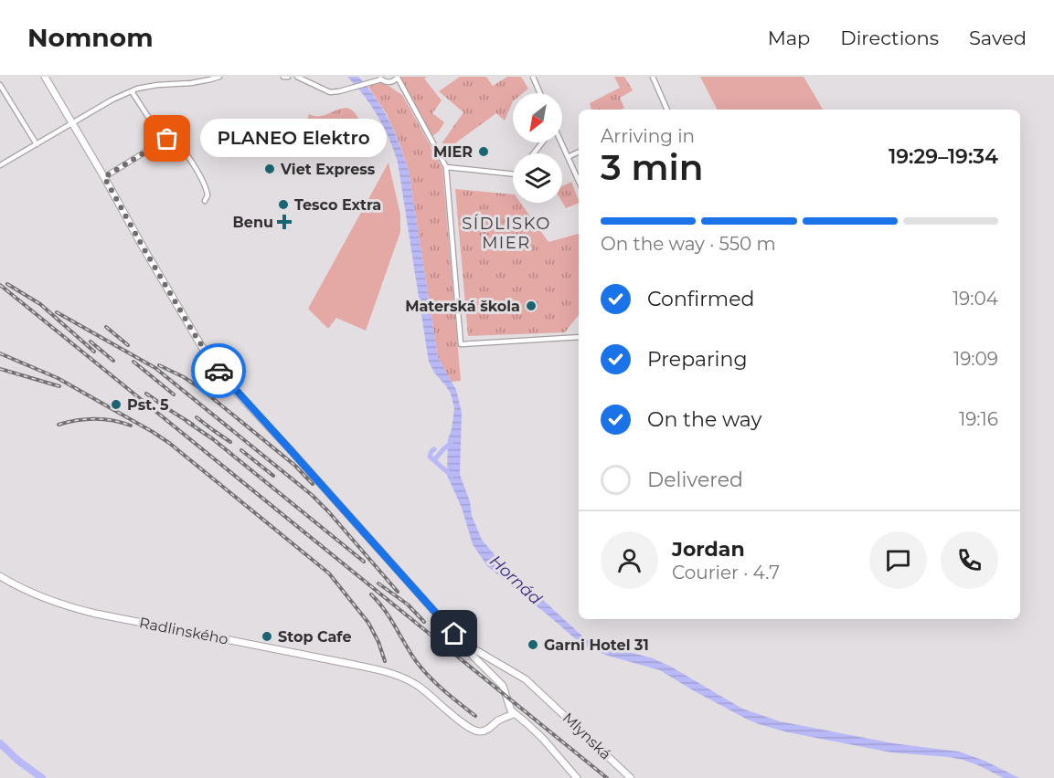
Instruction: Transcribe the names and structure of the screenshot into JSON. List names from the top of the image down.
{
  "streets": {
    "street": ["Radlinského", "Mlynská"]
  },
  "districts": ["SÍDLISKO MIER"],
  "water": ["Hornád"],
  "places": {
    "other": [
      "PLANEO Elektro",
      "MIER",
      "Viet Express",
      "Tesco Extra",
      "Materská škola",
      "Pst. 5",
      "Stop Cafe",
      "Garni Hotel 31"
    ],
    "health": ["Benu"]
  },
  "north": "bottom left",
  "page": {
    "header": "Nomnom",
    "nav": ["Map", "Directions", "Saved"],
    "heading": ["3 min", "Arriving in", "19:29–19:34"],
    "panel": ["Jordan", "Courier · 4.7"],
    "bubble": "PLANEO Elektro",
    "bar": "On the way · 550 m",
    "list": [
      ["Confirmed", "19:04"],
      ["Preparing", "19:09"],
      ["On the way", "19:16"],
      "Delivered"
    ]
  }
}
